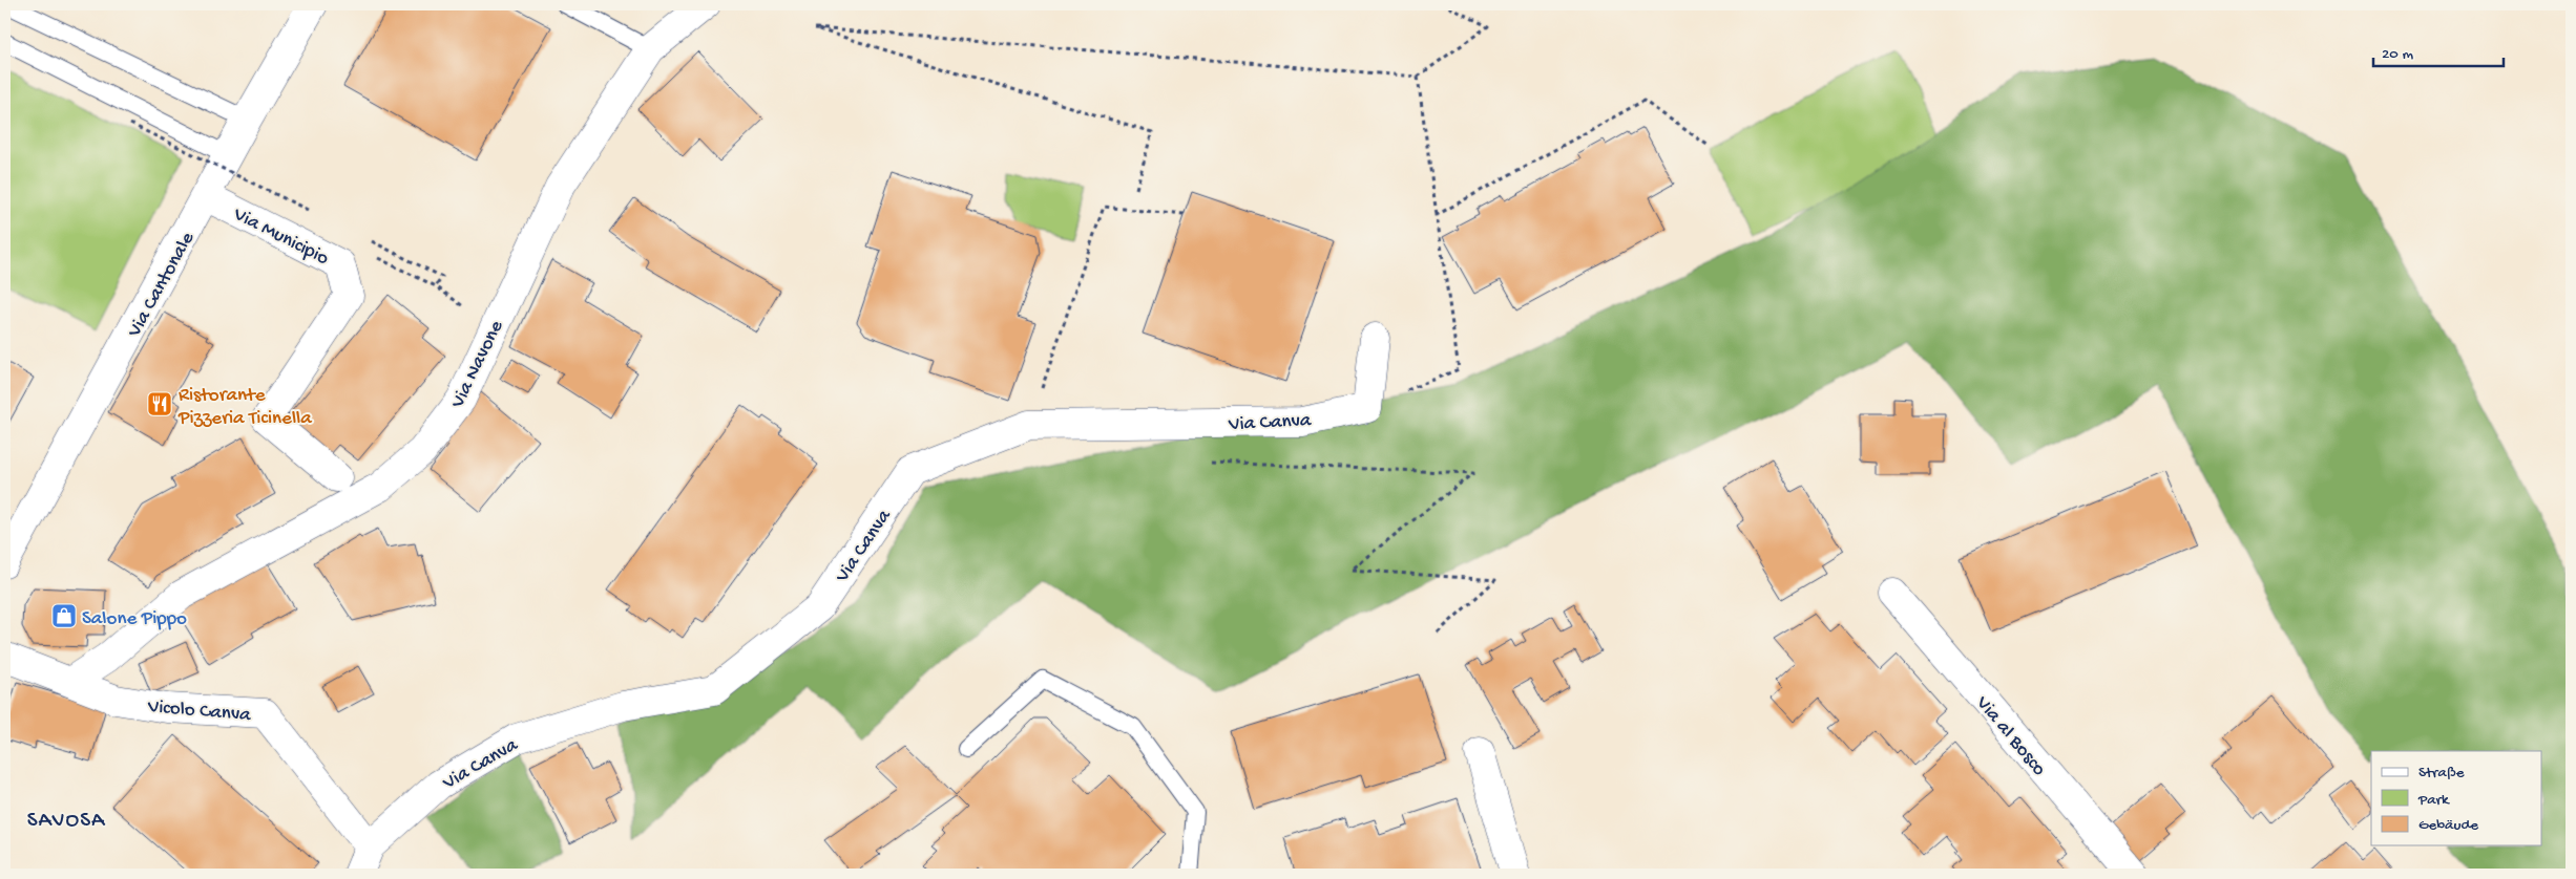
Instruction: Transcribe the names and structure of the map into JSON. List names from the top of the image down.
{
  "streets": {
    "street": [
      "Via Municipio",
      "Via Cantonale",
      "Via Navone",
      "Via Canva",
      "Vicolo Canva",
      "Via al Bosco"
    ]
  },
  "crossings": [
    ["Via Municipio", "Via Cantonale"],
    ["Via Navone", "Vicolo Canva"],
    ["Via Canva", "Vicolo Canva"]
  ],
  "districts": ["SAVOSA"],
  "places": {
    "restaurant": ["Ristorante Pizzeria Ticinella"],
    "shop": ["Salone Pippo"]
  },
  "legend": ["Straße", "Park", "Gebäude"],
  "scale_bar": "20 m"
}
